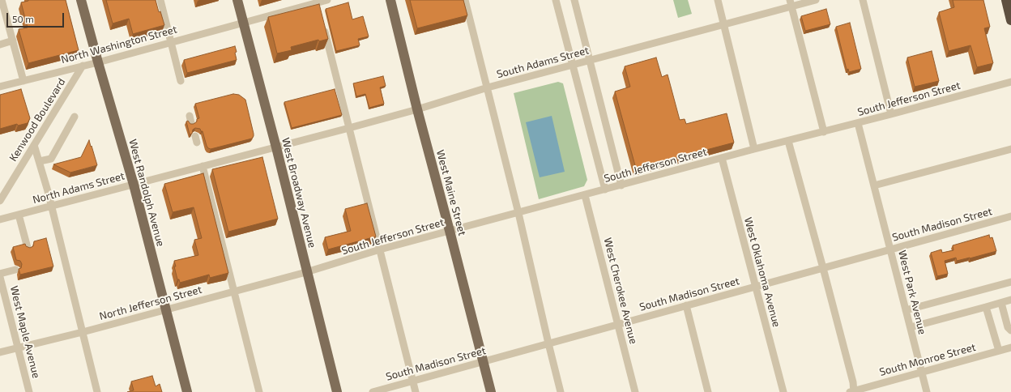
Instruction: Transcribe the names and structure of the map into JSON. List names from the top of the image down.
{
  "streets": {
    "main road": ["West Randolph Avenue", "West Broadway Avenue", "West Maine Street"],
    "street": [
      "North Washington Street",
      "South Adams Street",
      "South Jefferson Street",
      "Kenwood Boulevard",
      "North Adams Street",
      "South Madison Street",
      "West Oklahoma Avenue",
      "West Cherokee Avenue",
      "West Park Avenue",
      "North Jefferson Street",
      "West Maple Avenue",
      "South Monroe Street"
    ]
  },
  "crossings": [
    ["North Washington Street", "Kenwood Boulevard"],
    ["North Washington Street", "West Randolph Avenue"],
    ["North Washington Street", "West Broadway Avenue"],
    ["South Adams Street", "North Adams Street"],
    ["South Adams Street", "West Broadway Avenue"],
    ["South Adams Street", "West Maine Street"],
    ["South Jefferson Street", "West Broadway Avenue"],
    ["South Jefferson Street", "West Maine Street"],
    ["South Jefferson Street", "West Oklahoma Avenue"],
    ["South Jefferson Street", "West Cherokee Avenue"],
    ["South Jefferson Street", "West Park Avenue"],
    ["South Jefferson Street", "North Jefferson Street"],
    ["North Adams Street", "West Randolph Avenue"],
    ["North Adams Street", "West Broadway Avenue"],
    ["West Randolph Avenue", "North Jefferson Street"],
    ["West Broadway Avenue", "North Jefferson Street"],
    ["West Maine Street", "South Madison Street"],
    ["South Madison Street", "West Oklahoma Avenue"],
    ["South Madison Street", "West Cherokee Avenue"],
    ["South Madison Street", "West Park Avenue"],
    ["West Park Avenue", "South Monroe Street"],
    ["North Jefferson Street", "West Maple Avenue"]
  ],
  "scale_bar": "50 m"
}
